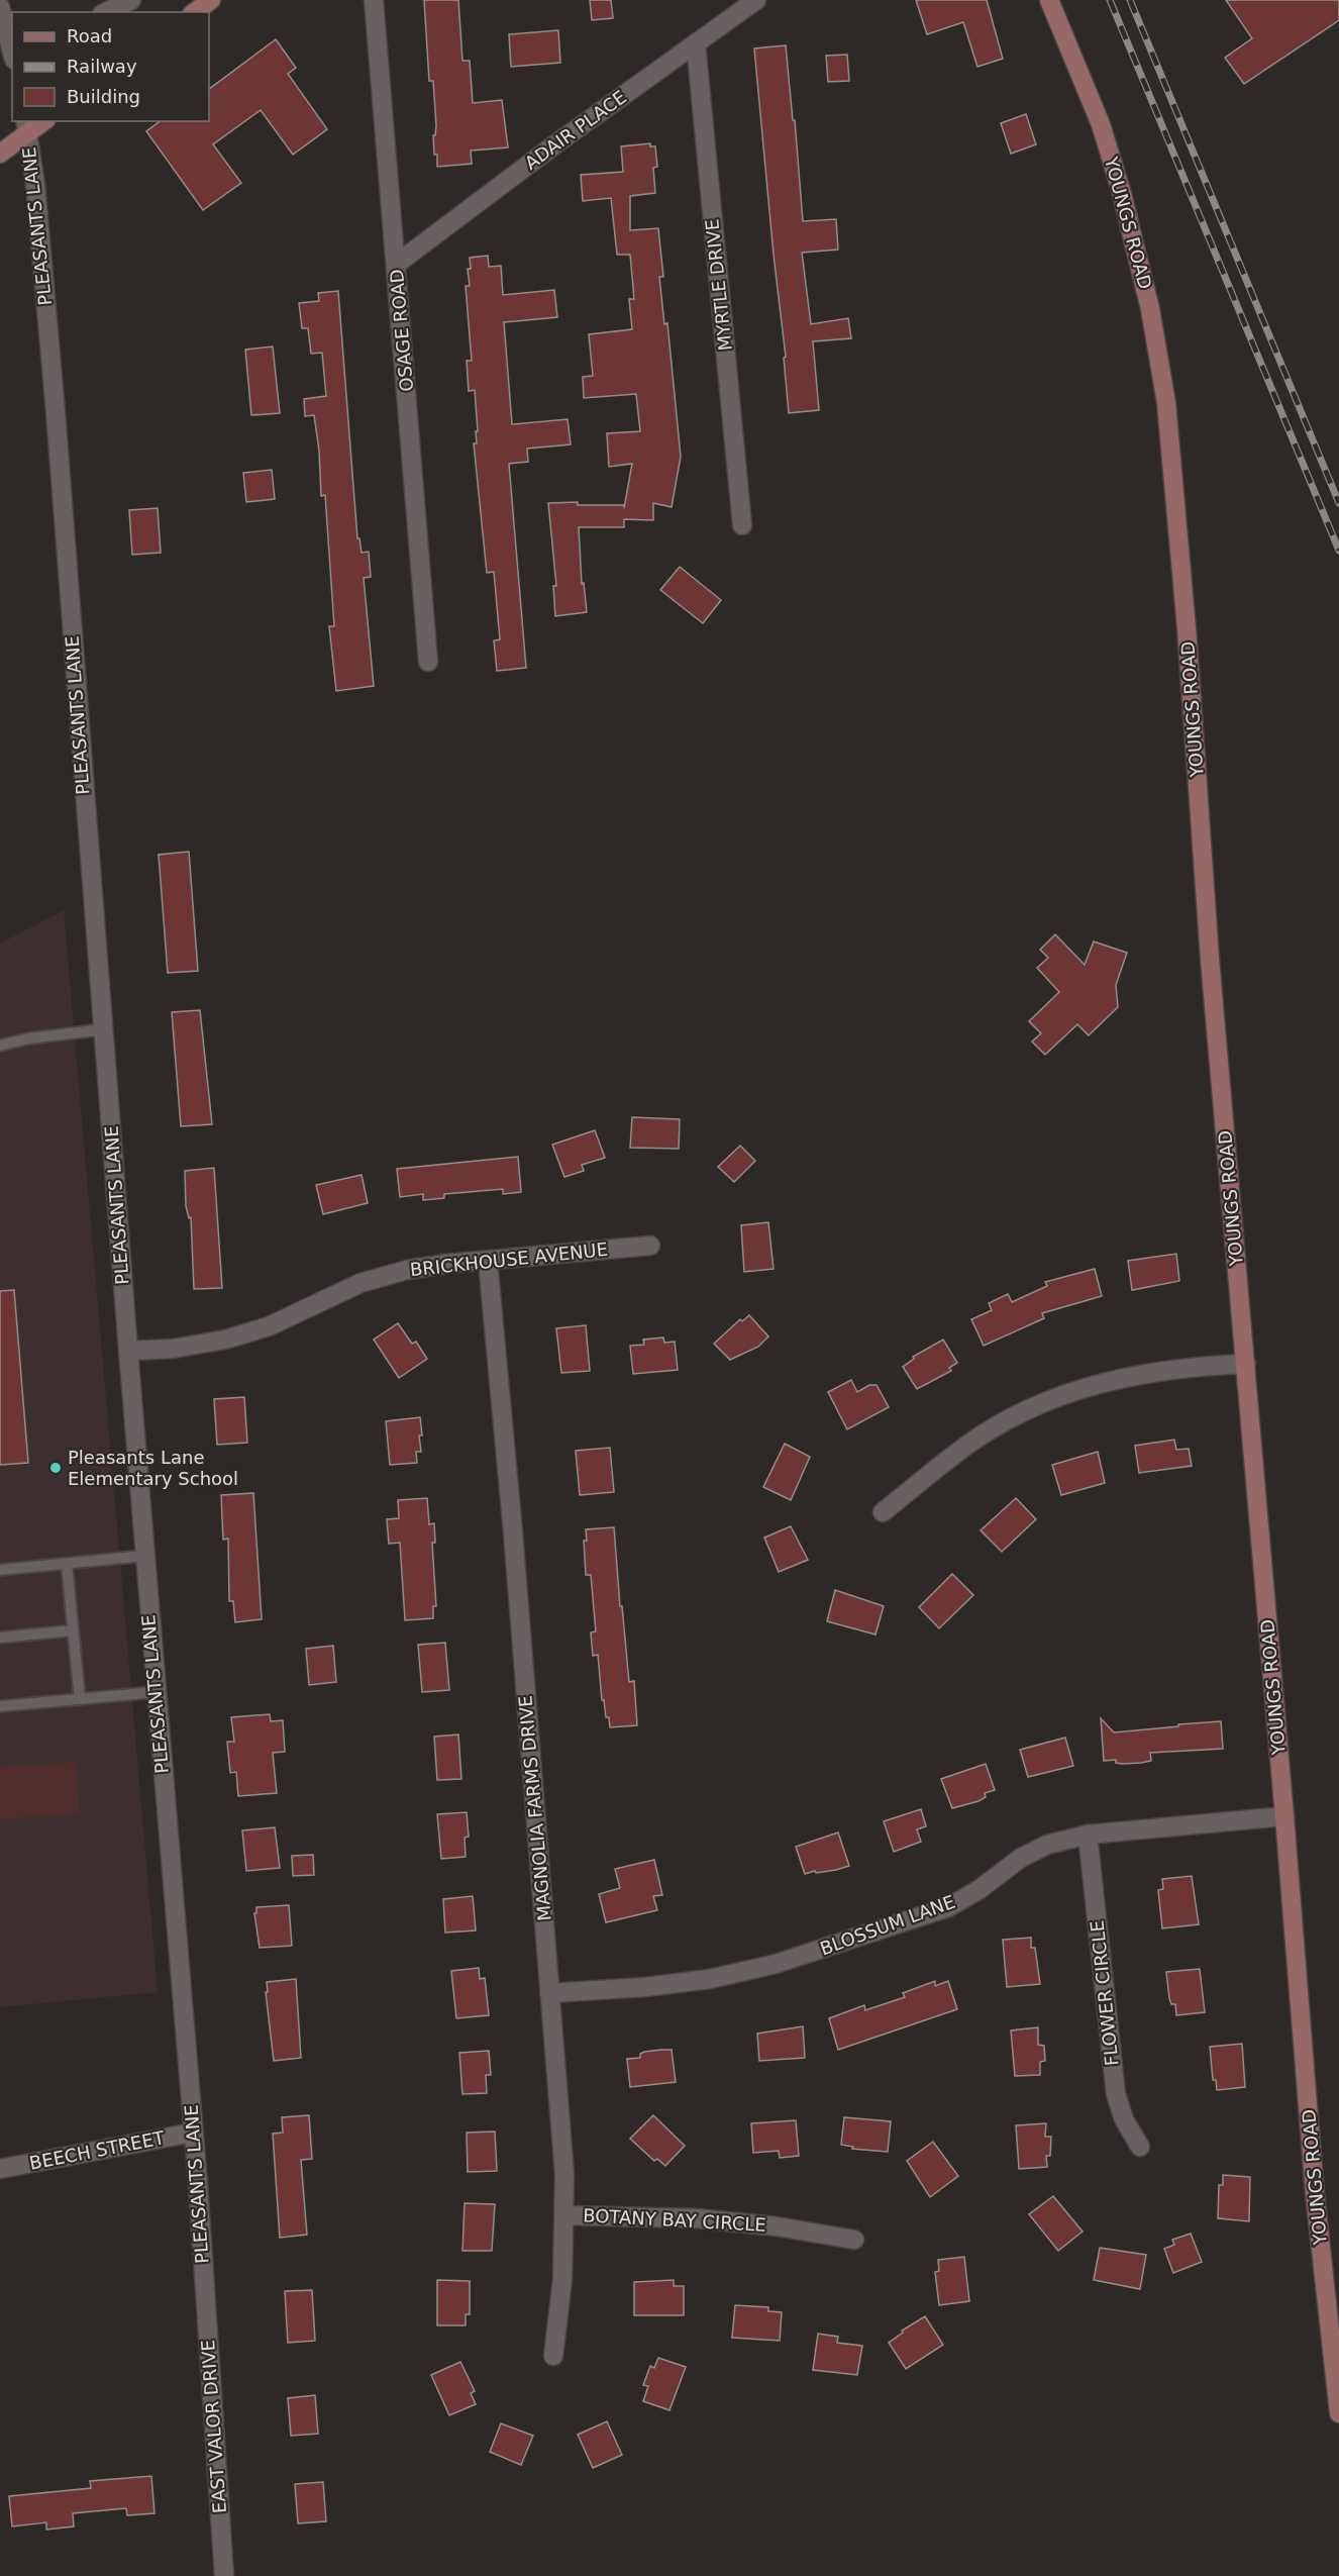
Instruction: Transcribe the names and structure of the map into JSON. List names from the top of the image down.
{
  "streets": {
    "street": [
      "ADAIR PLACE",
      "YOUNGS ROAD",
      "PLEASANTS LANE",
      "MYRTLE DRIVE",
      "OSAGE ROAD",
      "BRICKHOUSE AVENUE",
      "MAGNOLIA FARMS DRIVE",
      "BLOSSUM LANE",
      "FLOWER CIRCLE",
      "BEECH STREET",
      "BOTANY BAY CIRCLE",
      "EAST VALOR DRIVE"
    ]
  },
  "crossings": [
    ["ADAIR PLACE", "MYRTLE DRIVE"],
    ["ADAIR PLACE", "OSAGE ROAD"],
    ["YOUNGS ROAD", "BLOSSUM LANE"],
    ["PLEASANTS LANE", "BRICKHOUSE AVENUE"],
    ["PLEASANTS LANE", "BEECH STREET"],
    ["PLEASANTS LANE", "EAST VALOR DRIVE"],
    ["BRICKHOUSE AVENUE", "MAGNOLIA FARMS DRIVE"],
    ["MAGNOLIA FARMS DRIVE", "BLOSSUM LANE"],
    ["MAGNOLIA FARMS DRIVE", "BOTANY BAY CIRCLE"],
    ["BLOSSUM LANE", "FLOWER CIRCLE"]
  ],
  "places": ["Pleasants Lane Elementary School"],
  "legend": ["Road", "Railway", "Building"]
}
